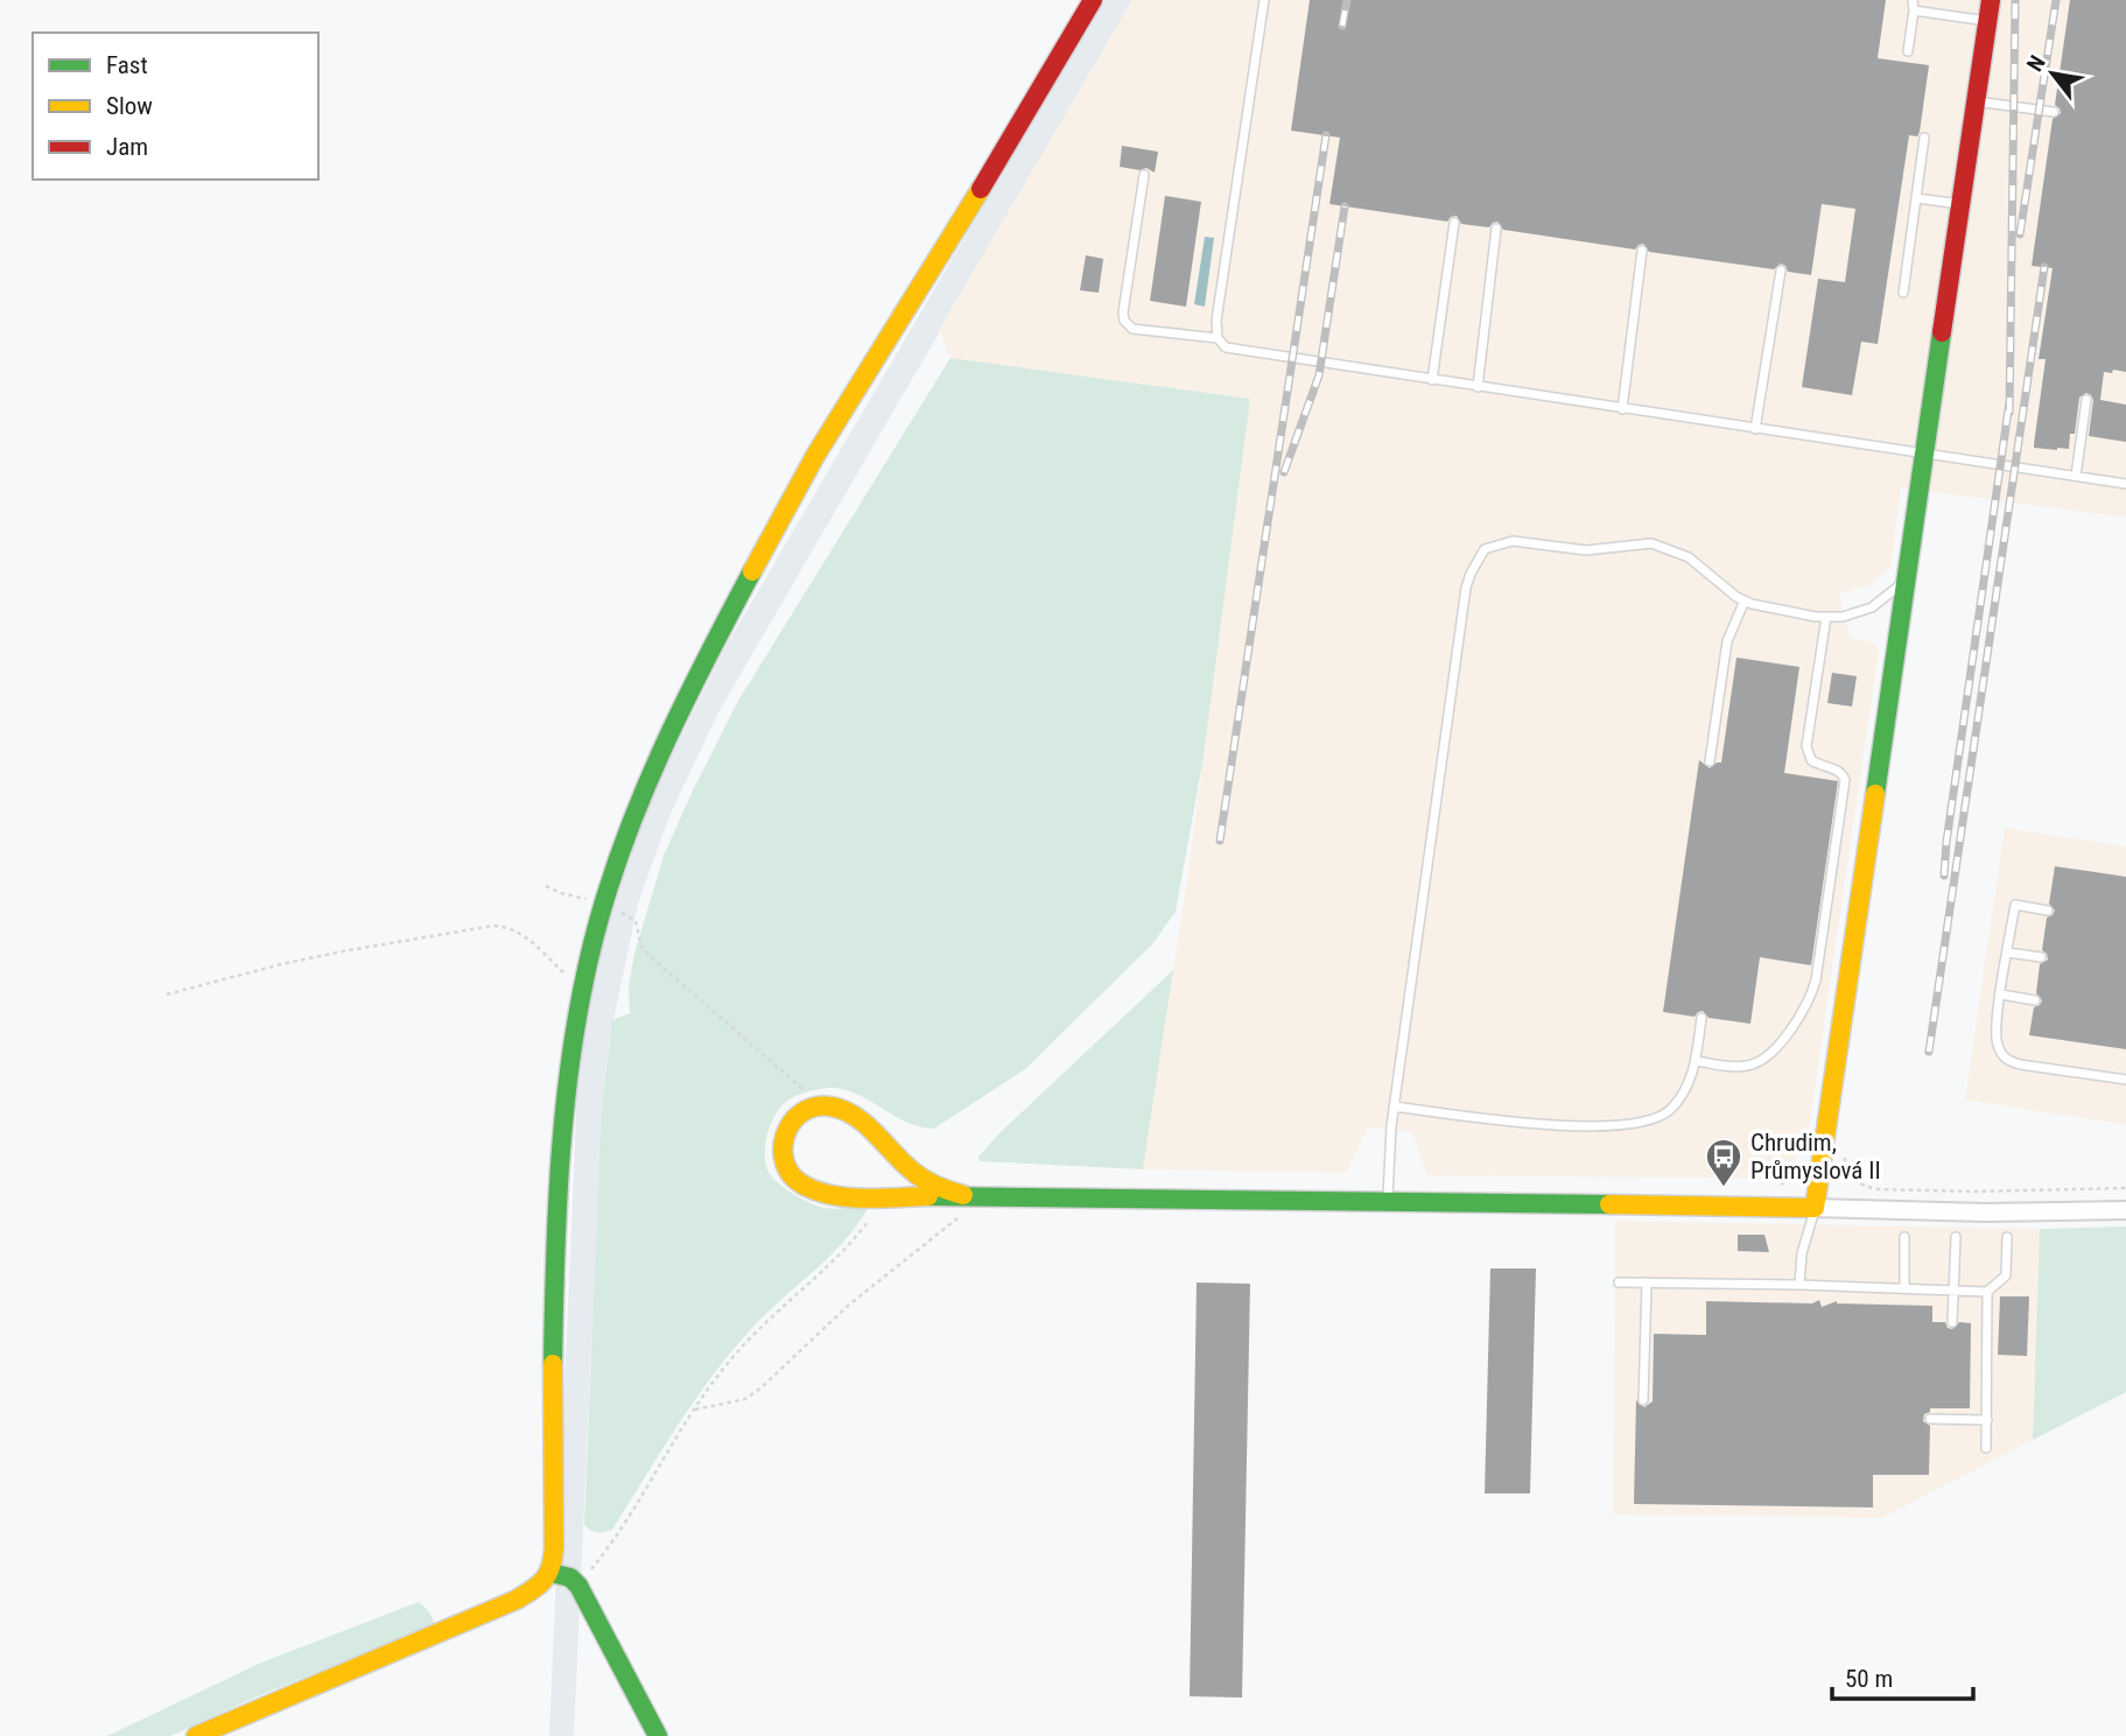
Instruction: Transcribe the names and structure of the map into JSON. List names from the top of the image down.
{
  "places": {
    "bus stop": ["Chrudim, Průmyslová II"]
  },
  "legend": ["Fast", "Slow", "Jam"],
  "scale_bar": "50 m",
  "north": "top left"
}
